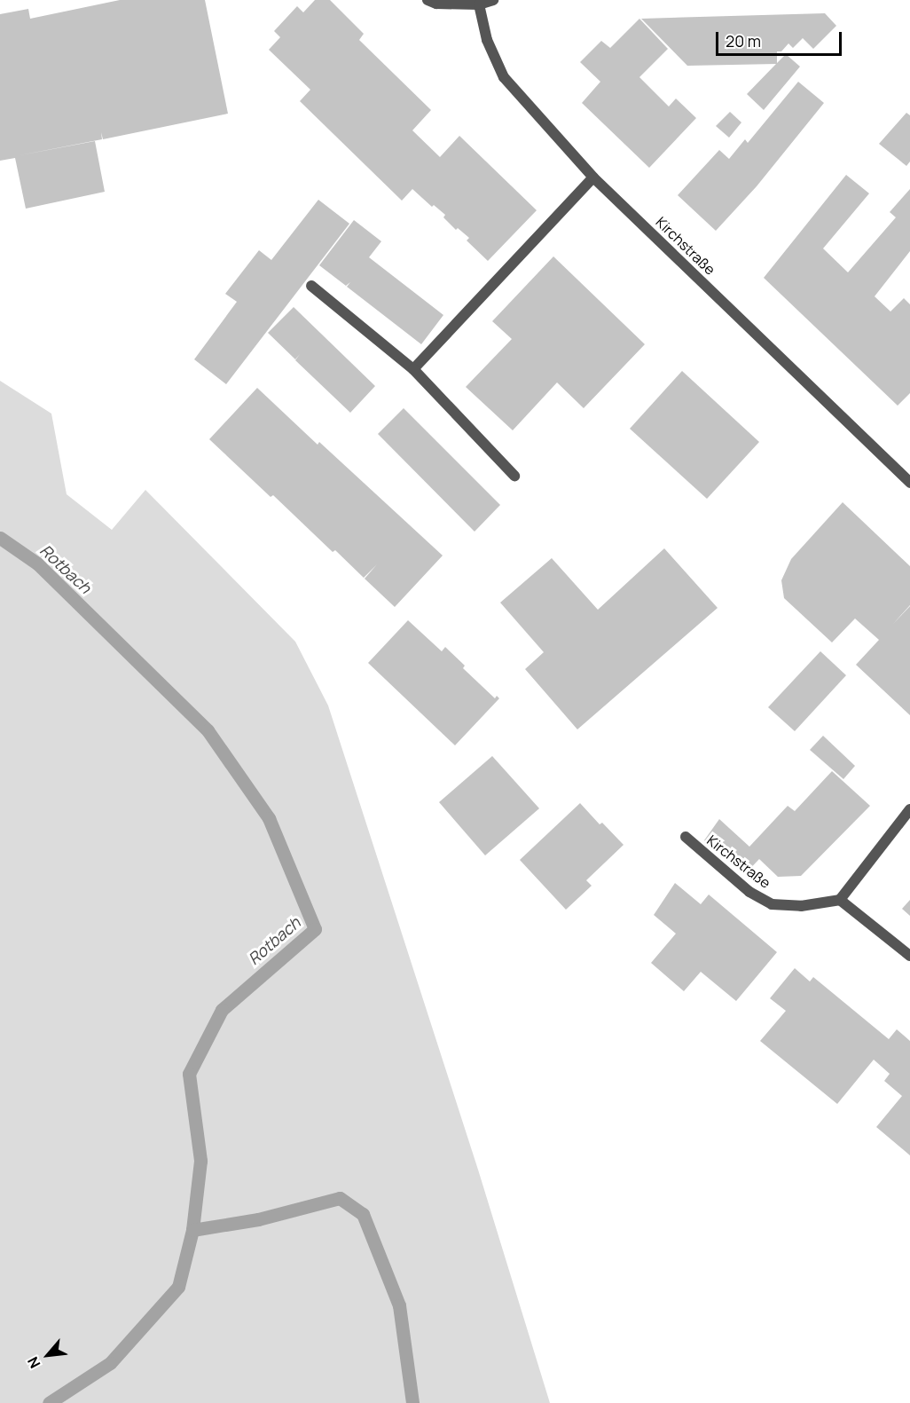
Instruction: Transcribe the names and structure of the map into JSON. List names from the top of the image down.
{
  "streets": {
    "street": ["Kirchstraße"]
  },
  "water": ["Rotbach"],
  "scale_bar": "20 m",
  "north": "bottom left"
}
